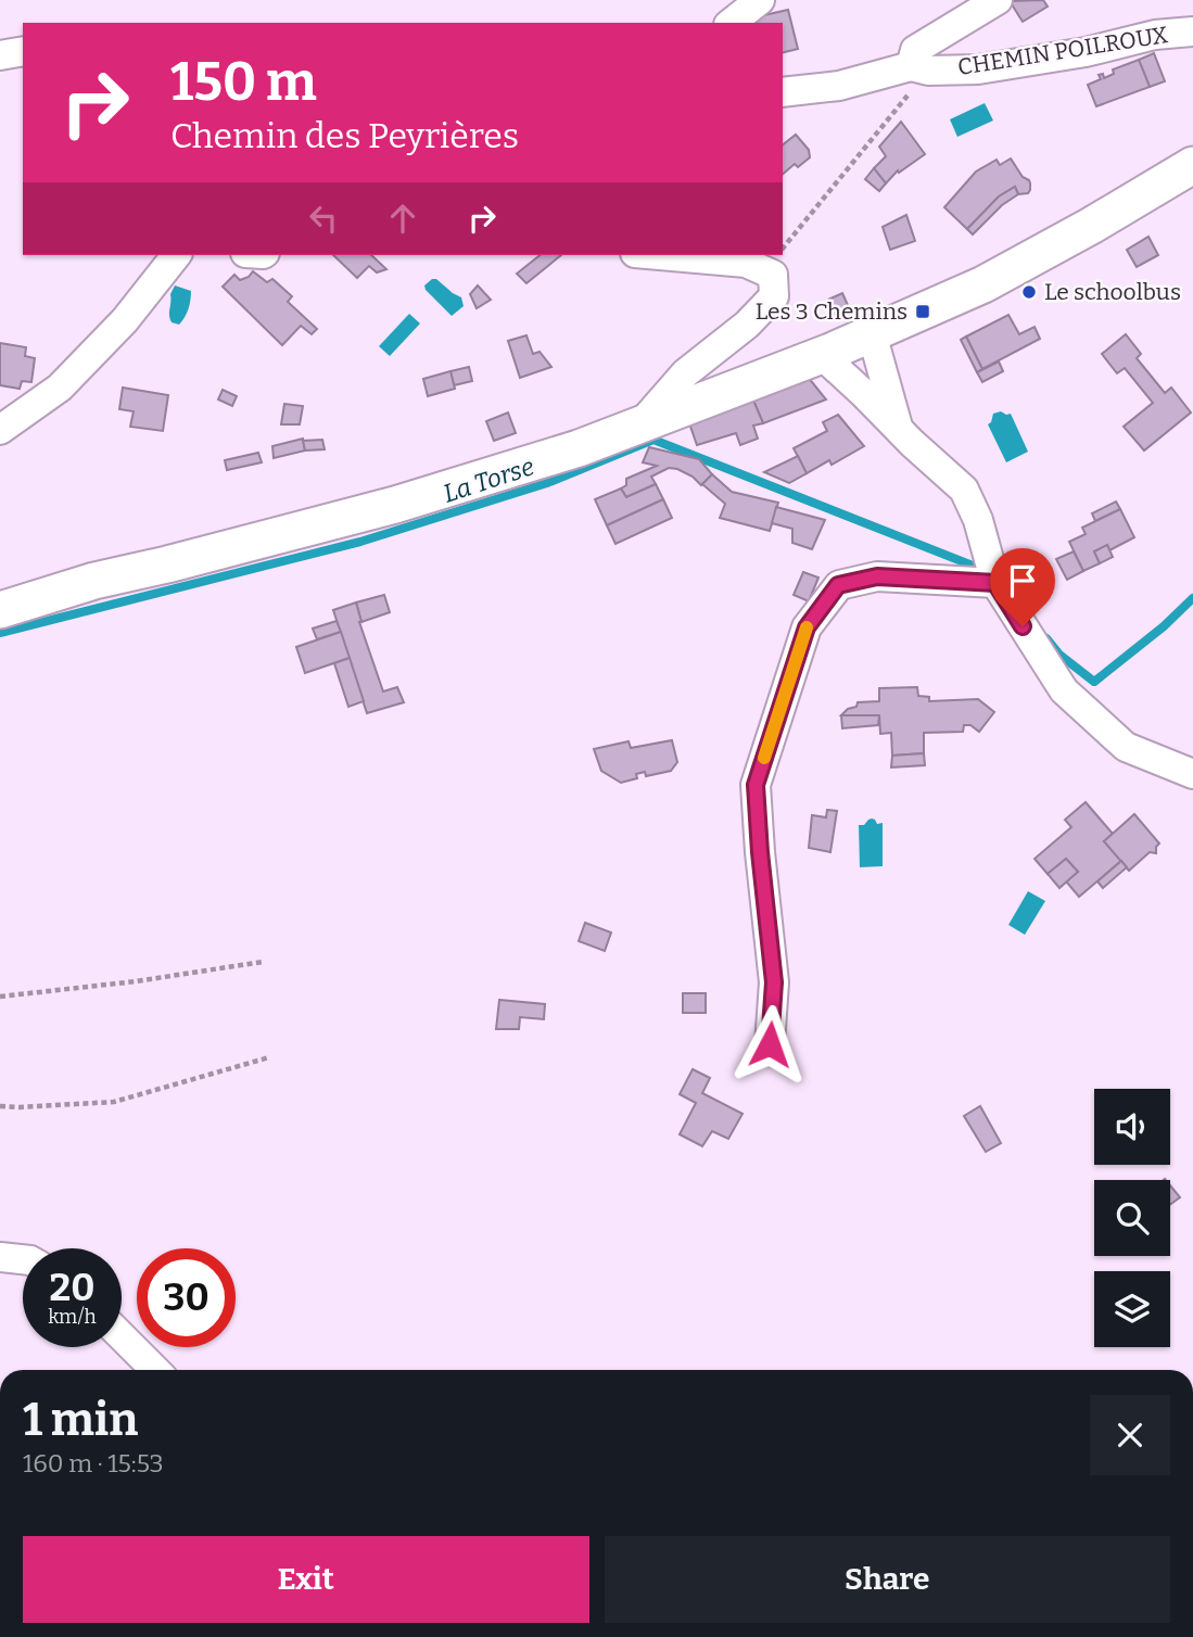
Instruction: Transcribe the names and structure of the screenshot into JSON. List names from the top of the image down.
{
  "streets": {
    "street": ["CHEMIN POILROUX"]
  },
  "water": ["La Torse"],
  "places": {
    "other": ["Le schoolbus"],
    "transit": ["Les 3 Chemins"]
  },
  "page": {
    "turn": ["150 m", "Chemin des Peyrières"],
    "speed": "20 km/h",
    "limit": "30",
    "heading": ["1 min", "160 m · 15:53"],
    "buttons": ["Exit", "Share"]
  }
}
